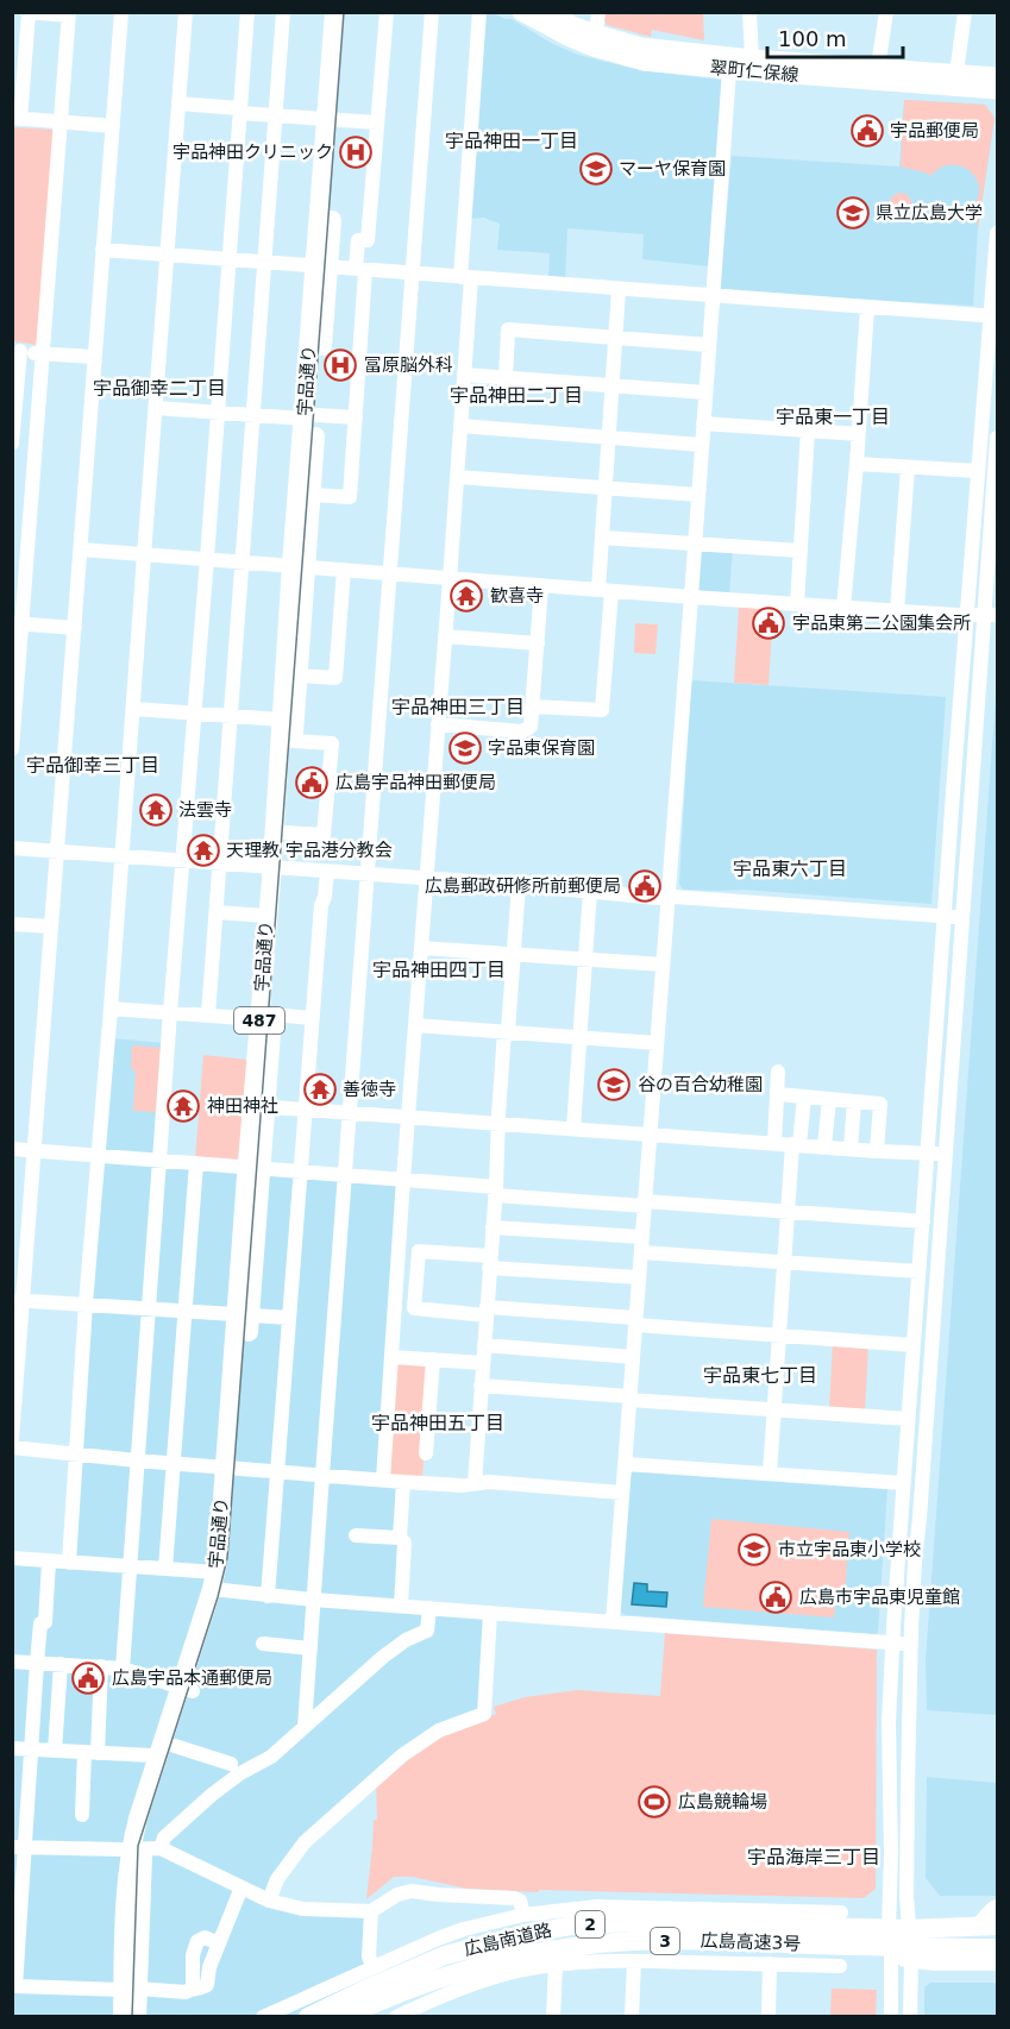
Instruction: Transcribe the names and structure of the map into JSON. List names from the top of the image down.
{
  "streets": {
    "highway": [
      "宇品通り",
      "487",
      "2",
      "広島南道路",
      "3",
      "広島高速3号"
    ],
    "main road": ["翠町仁保線"]
  },
  "districts": [
    "宇品神田一丁目",
    "宇品御幸二丁目",
    "宇品神田二丁目",
    "宇品東一丁目",
    "宇品神田三丁目",
    "宇品御幸三丁目",
    "宇品東六丁目",
    "宇品神田四丁目",
    "宇品東七丁目",
    "宇品神田五丁目",
    "宇品海岸三丁目"
  ],
  "places": {
    "public building": [
      "宇品郵便局",
      "宇品東第二公園集会所",
      "広島宇品神田郵便局",
      "広島郵政研修所前郵便局",
      "広島市宇品東児童館",
      "広島宇品本通郵便局"
    ],
    "hospital": ["宇品神田クリニック", "冨原脳外科"],
    "school or university": [
      "マーヤ保育園",
      "県立広島大学",
      "字品東保育園",
      "谷の百合幼稚園",
      "市立宇品東小学校"
    ],
    "temple": [
      "歓喜寺",
      "法雲寺",
      "天理教 宇品港分教会",
      "善徳寺",
      "神田神社"
    ],
    "sports": ["広島競輪場"]
  },
  "scale_bar": "100 m"
}
